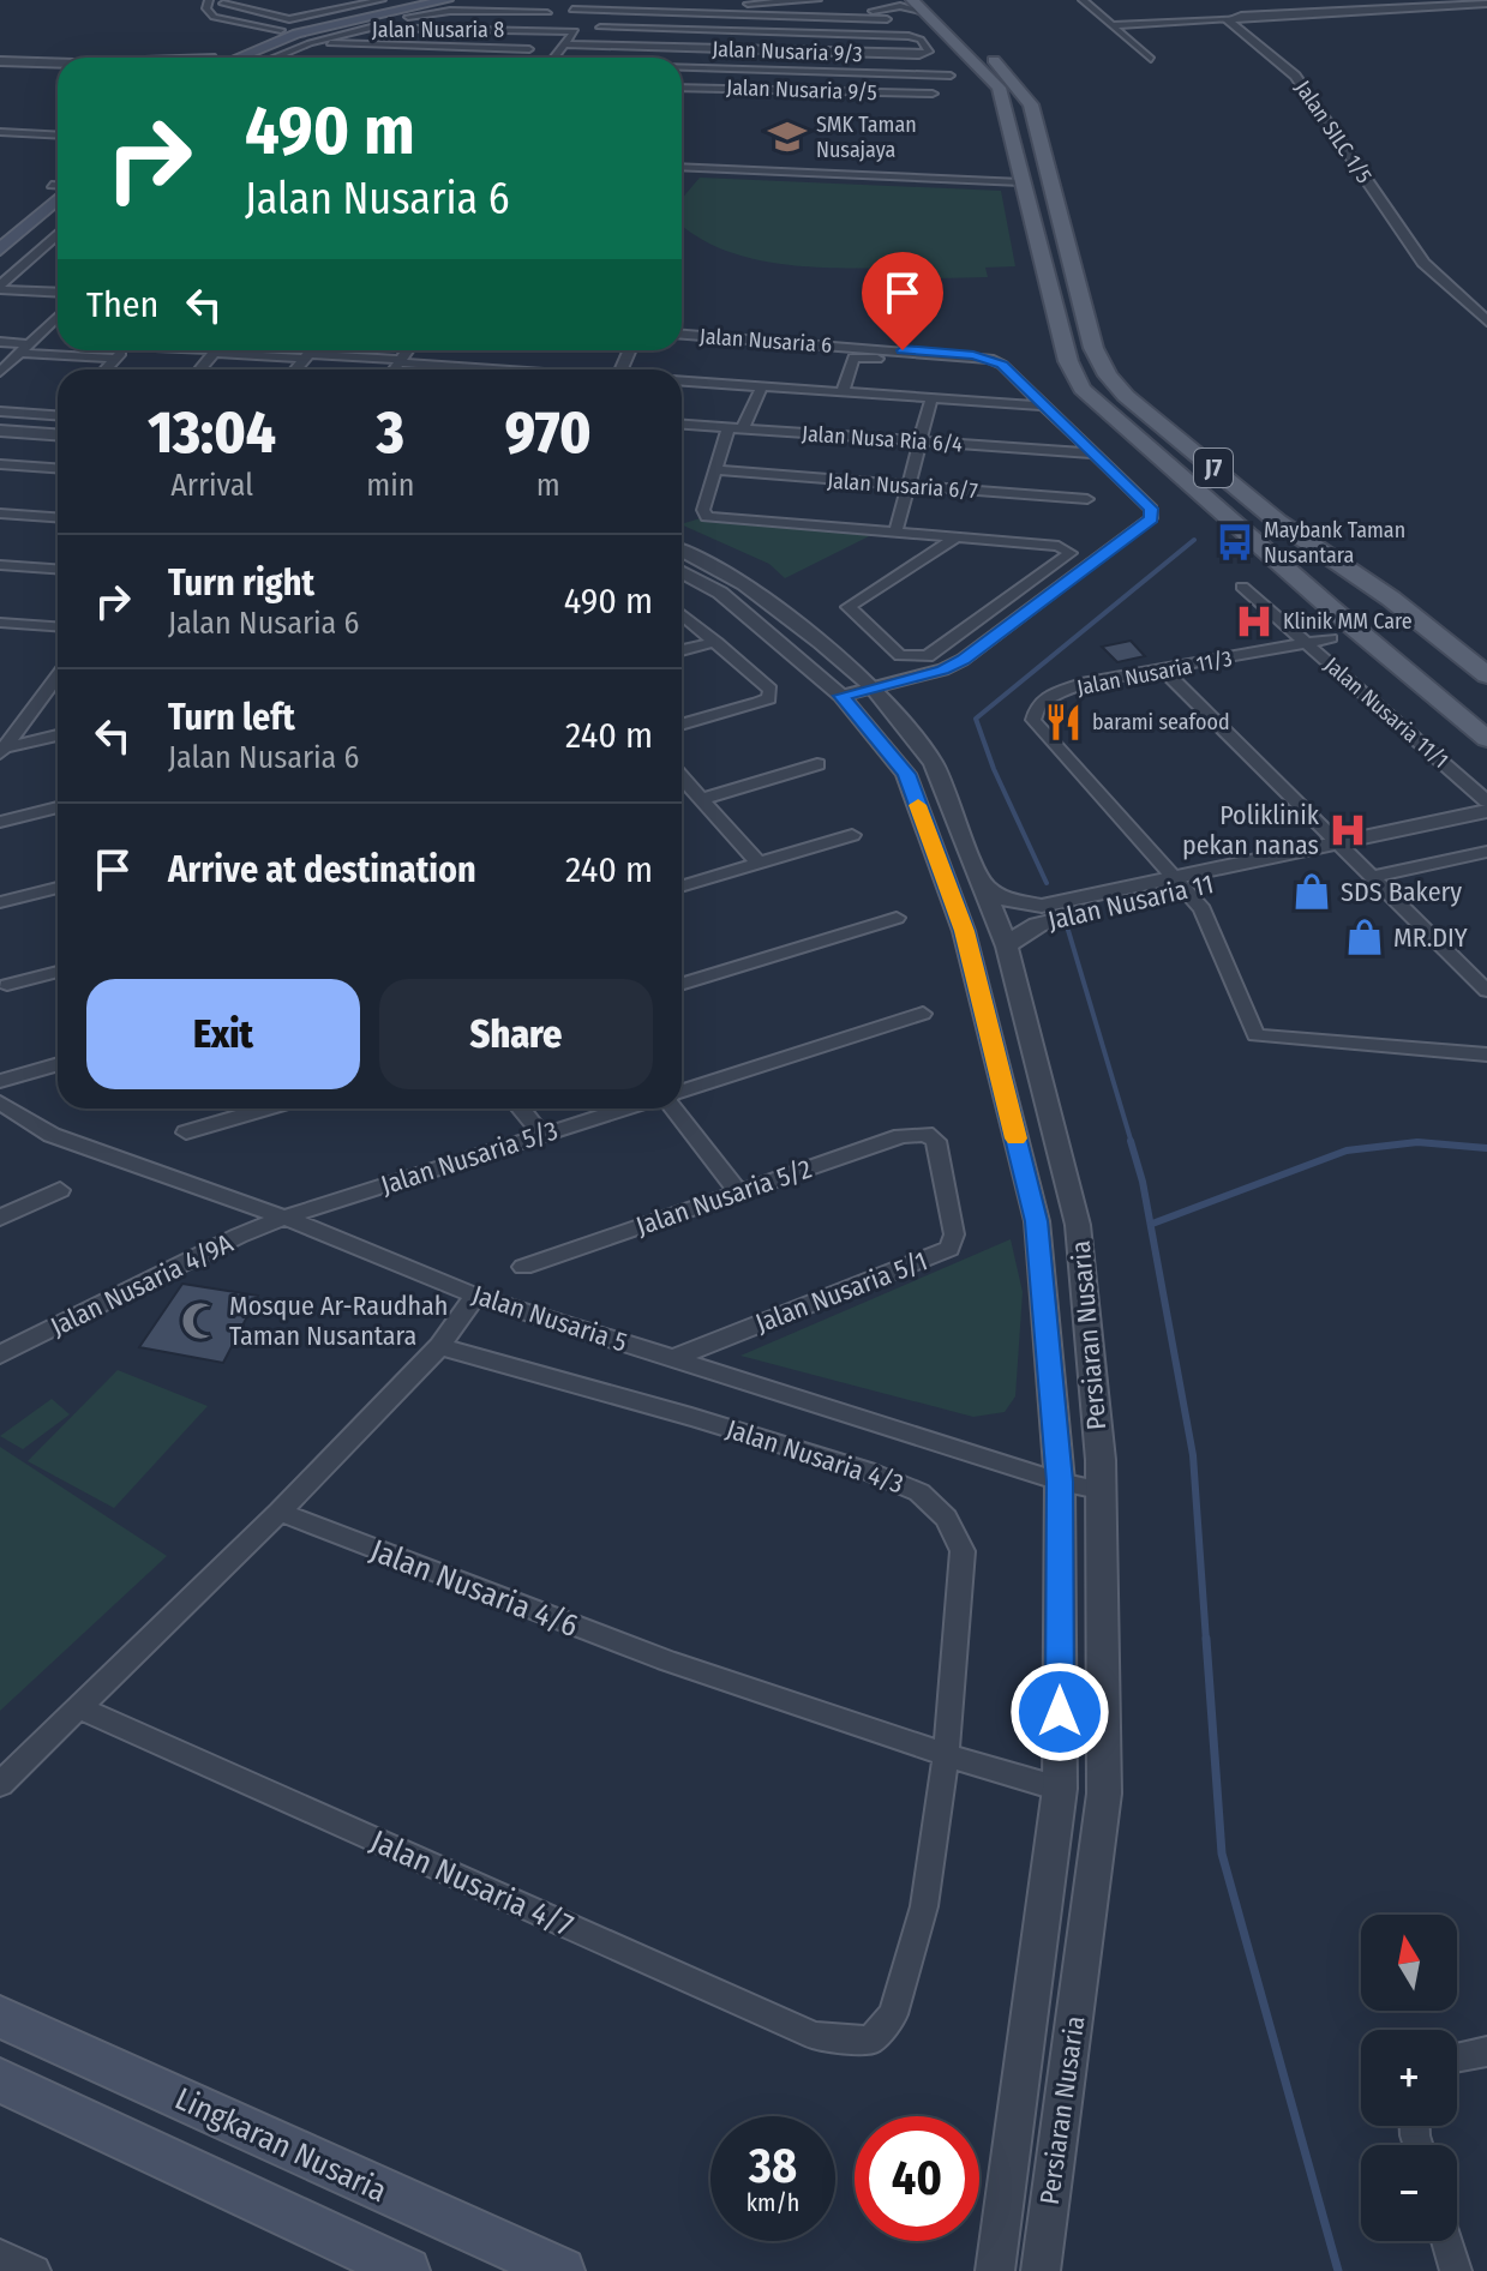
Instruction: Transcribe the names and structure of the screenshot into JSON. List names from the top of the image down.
{
  "streets": {
    "main road": ["J7", "Lingkaran Nusaria"],
    "street": [
      "Jalan Nusaria 8",
      "Jalan Nusaria 9/3",
      "Jalan Nusaria 9/5",
      "Jalan SILC 1/5",
      "Jalan Nusaria 6",
      "Jalan Nusa Ria 6/4",
      "Jalan Nusaria 6/7",
      "Jalan Nusaria 11/3",
      "Jalan Nusaria 11/1",
      "Jalan Nusaria 11",
      "Jalan Nusaria 5/3",
      "Jalan Nusaria 5/2",
      "Jalan Nusaria 4/9A",
      "Jalan Nusaria 5/1",
      "Jalan Nusaria 5",
      "Persiaran Nusaria",
      "Jalan Nusaria 4/3",
      "Jalan Nusaria 4/6",
      "Jalan Nusaria 4/7"
    ]
  },
  "crossings": [
    ["Jalan Nusaria 6", "Jalan Nusa Ria 6/4"],
    ["Jalan Nusaria 6", "Persiaran Nusaria"],
    ["Jalan Nusaria 11/3", "Jalan Nusaria 11/1"],
    ["Jalan Nusaria 11/3", "Jalan Nusaria 11"],
    ["Jalan Nusaria 11", "Persiaran Nusaria"],
    ["Jalan Nusaria 5/3", "Jalan Nusaria 4/9A"],
    ["Jalan Nusaria 5/3", "Jalan Nusaria 5"],
    ["Jalan Nusaria 5/2", "Jalan Nusaria 5/1"],
    ["Jalan Nusaria 4/9A", "Jalan Nusaria 5"],
    ["Jalan Nusaria 5/1", "Jalan Nusaria 5"],
    ["Jalan Nusaria 5", "Persiaran Nusaria"],
    ["Persiaran Nusaria", "Jalan Nusaria 4/6"],
    ["Jalan Nusaria 4/3", "Jalan Nusaria 4/6"],
    ["Jalan Nusaria 4/3", "Jalan Nusaria 4/7"]
  ],
  "places": {
    "school or university": ["SMK Taman Nusajaya"],
    "bus stop": ["Maybank Taman Nusantara"],
    "hospital": ["Klinik MM Care", "Poliklinik pekan nanas"],
    "restaurant": ["barami seafood"],
    "shop": ["SDS Bakery", "MR.DIY"],
    "mosque": ["Mosque Ar-Raudhah Taman Nusantara"]
  },
  "north": "top",
  "page": {
    "turn": ["490 m", "Jalan Nusaria 6"],
    "then": "Then",
    "eta": [
      "13:04",
      "Arrival",
      "3",
      "min",
      "970",
      "m"
    ],
    "list": [
      {
        "name": "Turn right",
        "note": "Jalan Nusaria 6",
        "value": "490 m"
      },
      {
        "name": "Turn left",
        "note": "Jalan Nusaria 6",
        "value": "240 m"
      },
      {
        "name": "Arrive at destination",
        "value": "240 m"
      }
    ],
    "buttons": ["Exit", "Share"],
    "map_buttons": ["+", "−"],
    "speed": "38 km/h",
    "limit": "40"
  }
}
